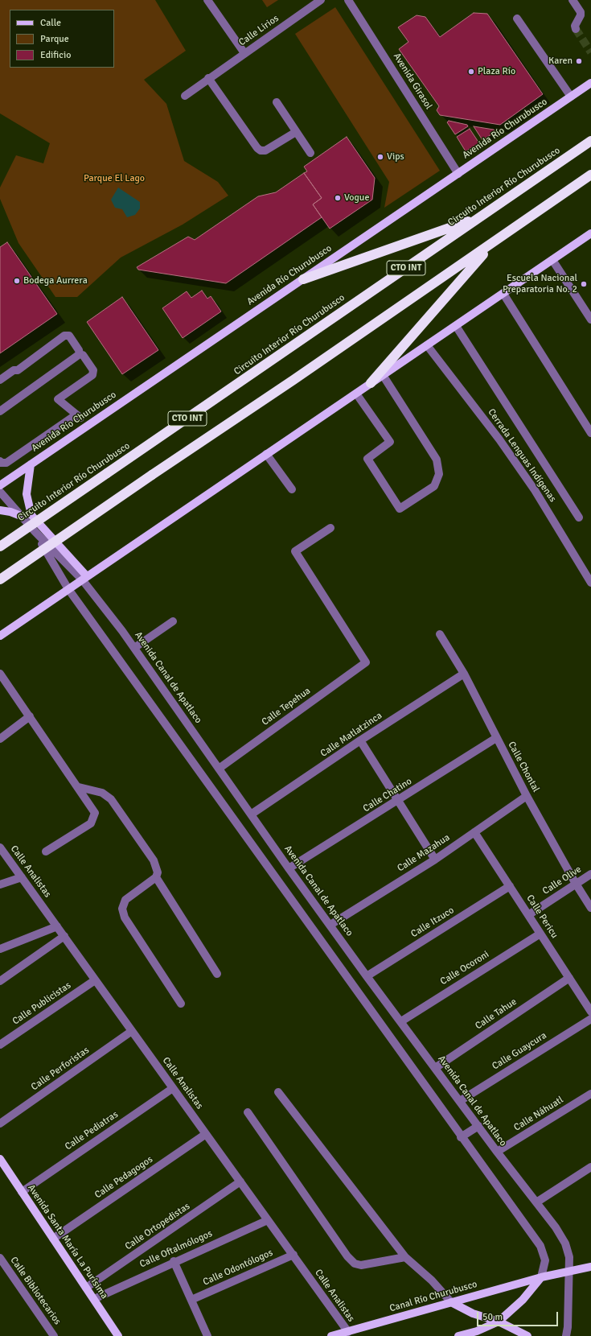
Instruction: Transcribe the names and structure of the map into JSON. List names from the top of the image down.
{
  "streets": {
    "highway": ["Circuito Interior Río Churubusco", "CTO INT"],
    "main road": ["Avenida Río Churubusco", "Avenida Santa María La Purísima", "Canal Río Churubusco"],
    "street": [
      "Calle Lirios",
      "Avenida Girasol",
      "Cerrada Lenguas Indígenas",
      "Avenida Canal de Apatlaco",
      "Calle Tepehua",
      "Calle Matlatzinca",
      "Calle Chontal",
      "Calle Chatino",
      "Calle Mazahua",
      "Calle Analistas",
      "Calle Olive",
      "Calle Pericu",
      "Calle Itzuco",
      "Calle Ocoroni",
      "Calle Publicistas",
      "Calle Tahue",
      "Calle Guaycura",
      "Calle Perforistas",
      "Calle Náhuatl",
      "Calle Pediatras",
      "Calle Pedagogos",
      "Calle Ortopedistas",
      "Calle Oftalmólogos",
      "Calle Odontólogos",
      "Calle Bibliotecarios"
    ]
  },
  "crossings": [
    ["Avenida Girasol", "Avenida Río Churubusco"],
    ["Avenida Canal de Apatlaco", "Calle Tepehua"],
    ["Avenida Canal de Apatlaco", "Calle Matlatzinca"],
    ["Avenida Canal de Apatlaco", "Calle Chatino"],
    ["Avenida Canal de Apatlaco", "Calle Mazahua"],
    ["Avenida Canal de Apatlaco", "Calle Itzuco"],
    ["Avenida Canal de Apatlaco", "Calle Ocoroni"],
    ["Avenida Canal de Apatlaco", "Calle Tahue"],
    ["Avenida Canal de Apatlaco", "Calle Guaycura"],
    ["Avenida Canal de Apatlaco", "Calle Náhuatl"],
    ["Avenida Canal de Apatlaco", "Canal Río Churubusco"],
    ["Calle Matlatzinca", "Calle Chontal"],
    ["Calle Chontal", "Calle Chatino"],
    ["Calle Chontal", "Calle Mazahua"],
    ["Calle Chontal", "Calle Olive"],
    ["Calle Mazahua", "Calle Pericu"],
    ["Calle Analistas", "Calle Publicistas"],
    ["Calle Analistas", "Calle Perforistas"],
    ["Calle Analistas", "Calle Pediatras"],
    ["Calle Analistas", "Calle Pedagogos"],
    ["Calle Analistas", "Calle Ortopedistas"],
    ["Calle Analistas", "Calle Oftalmólogos"],
    ["Calle Analistas", "Calle Odontólogos"],
    ["Calle Analistas", "Canal Río Churubusco"],
    ["Calle Olive", "Calle Pericu"],
    ["Calle Pericu", "Calle Itzuco"],
    ["Calle Pericu", "Calle Ocoroni"],
    ["Calle Pericu", "Calle Tahue"],
    ["Calle Pediatras", "Avenida Santa María La Purísima"],
    ["Calle Pedagogos", "Avenida Santa María La Purísima"],
    ["Calle Ortopedistas", "Avenida Santa María La Purísima"],
    ["Avenida Santa María La Purísima", "Calle Oftalmólogos"]
  ],
  "parks": ["Parque El Lago"],
  "places": [
    "Karen",
    "Plaza Río",
    "Vips",
    "Vogue",
    "Bodega Aurrera",
    "Escuela Nacional Preparatoria No. 2"
  ],
  "legend": ["Calle", "Parque", "Edificio"],
  "scale_bar": "50 m"
}
